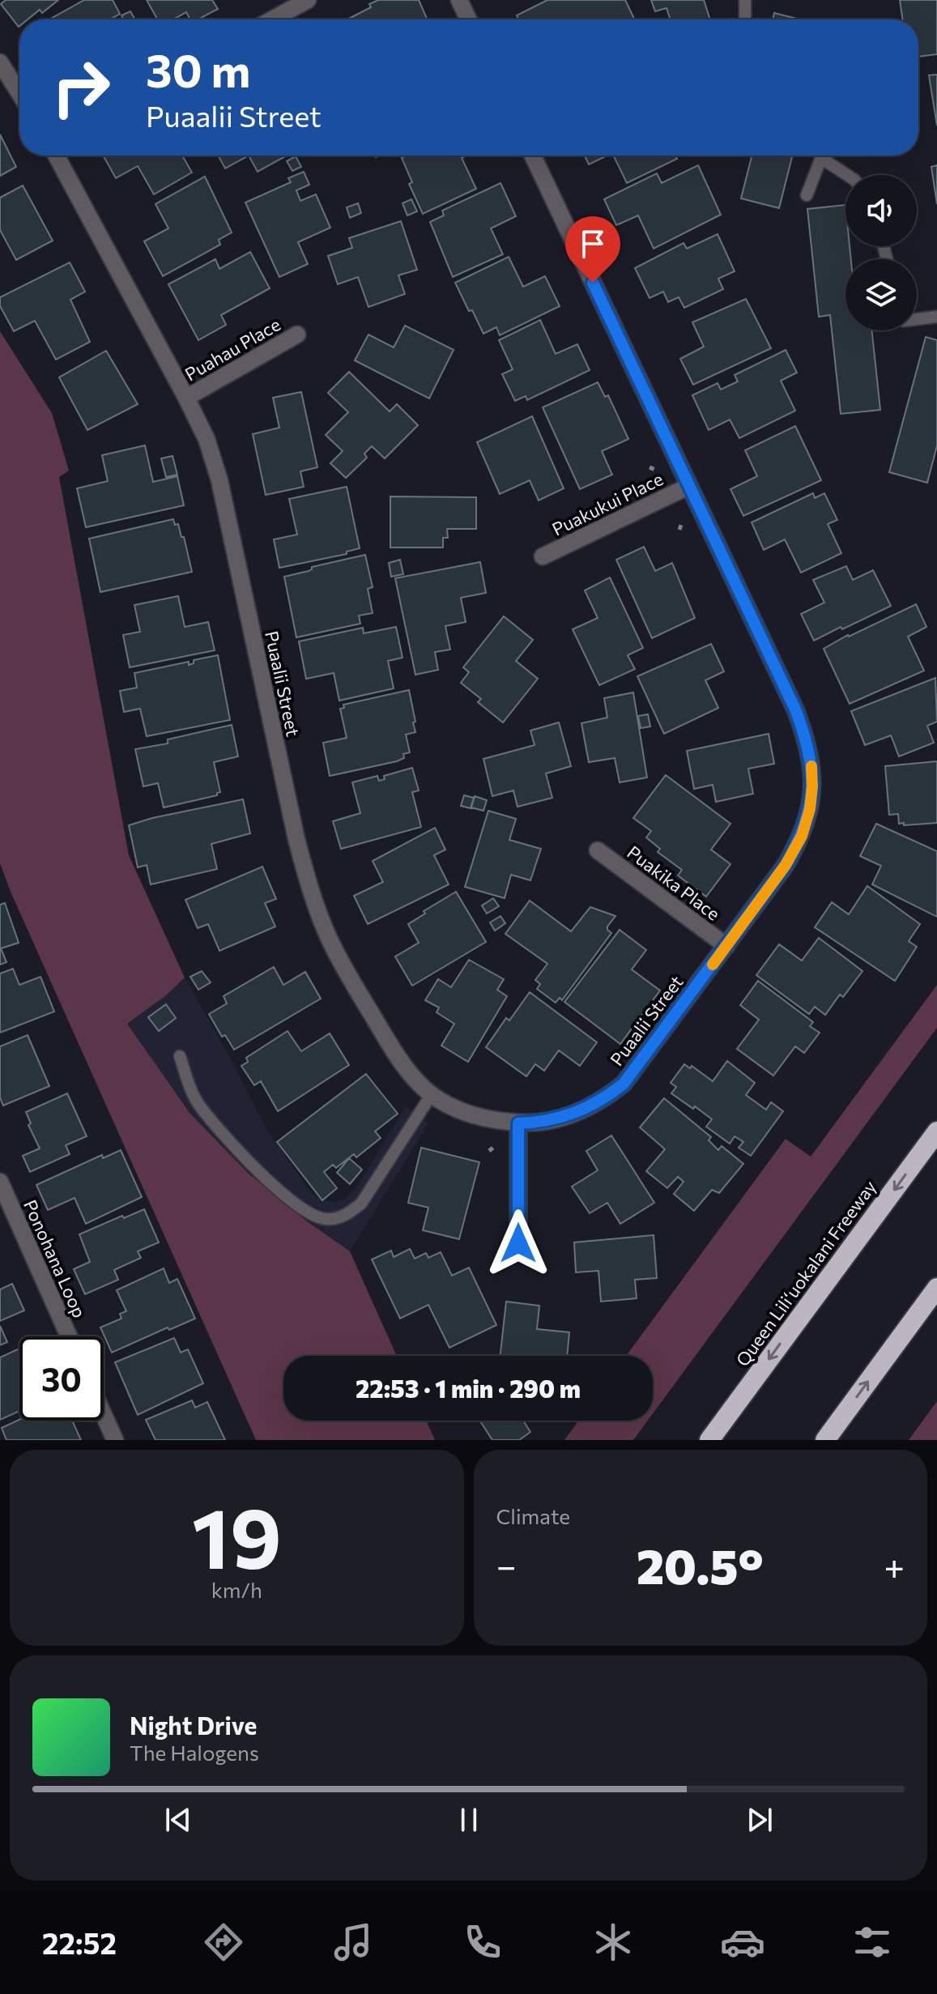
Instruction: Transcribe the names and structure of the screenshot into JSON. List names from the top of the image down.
{
  "streets": {
    "highway": ["Queen Liliʻuokalani Freeway"],
    "street": [
      "Puahau Place",
      "Puakukui Place",
      "Puaalii Street",
      "Puakika Place",
      "Ponohana Loop"
    ]
  },
  "crossings": [
    ["Puahau Place", "Puaalii Street"],
    ["Puakukui Place", "Puaalii Street"],
    ["Puaalii Street", "Puakika Place"]
  ],
  "page": {
    "turn": ["30 m", "Puaalii Street"],
    "limit": "30",
    "trip": "22:53 · 1 min · 290 m",
    "tile": [
      ["19", "km/h"],
      "Climate"
    ],
    "heat": ["−", "20.5°", "+"],
    "song": ["Night Drive", "The Halogens"],
    "tabs": "22:52"
  }
}
